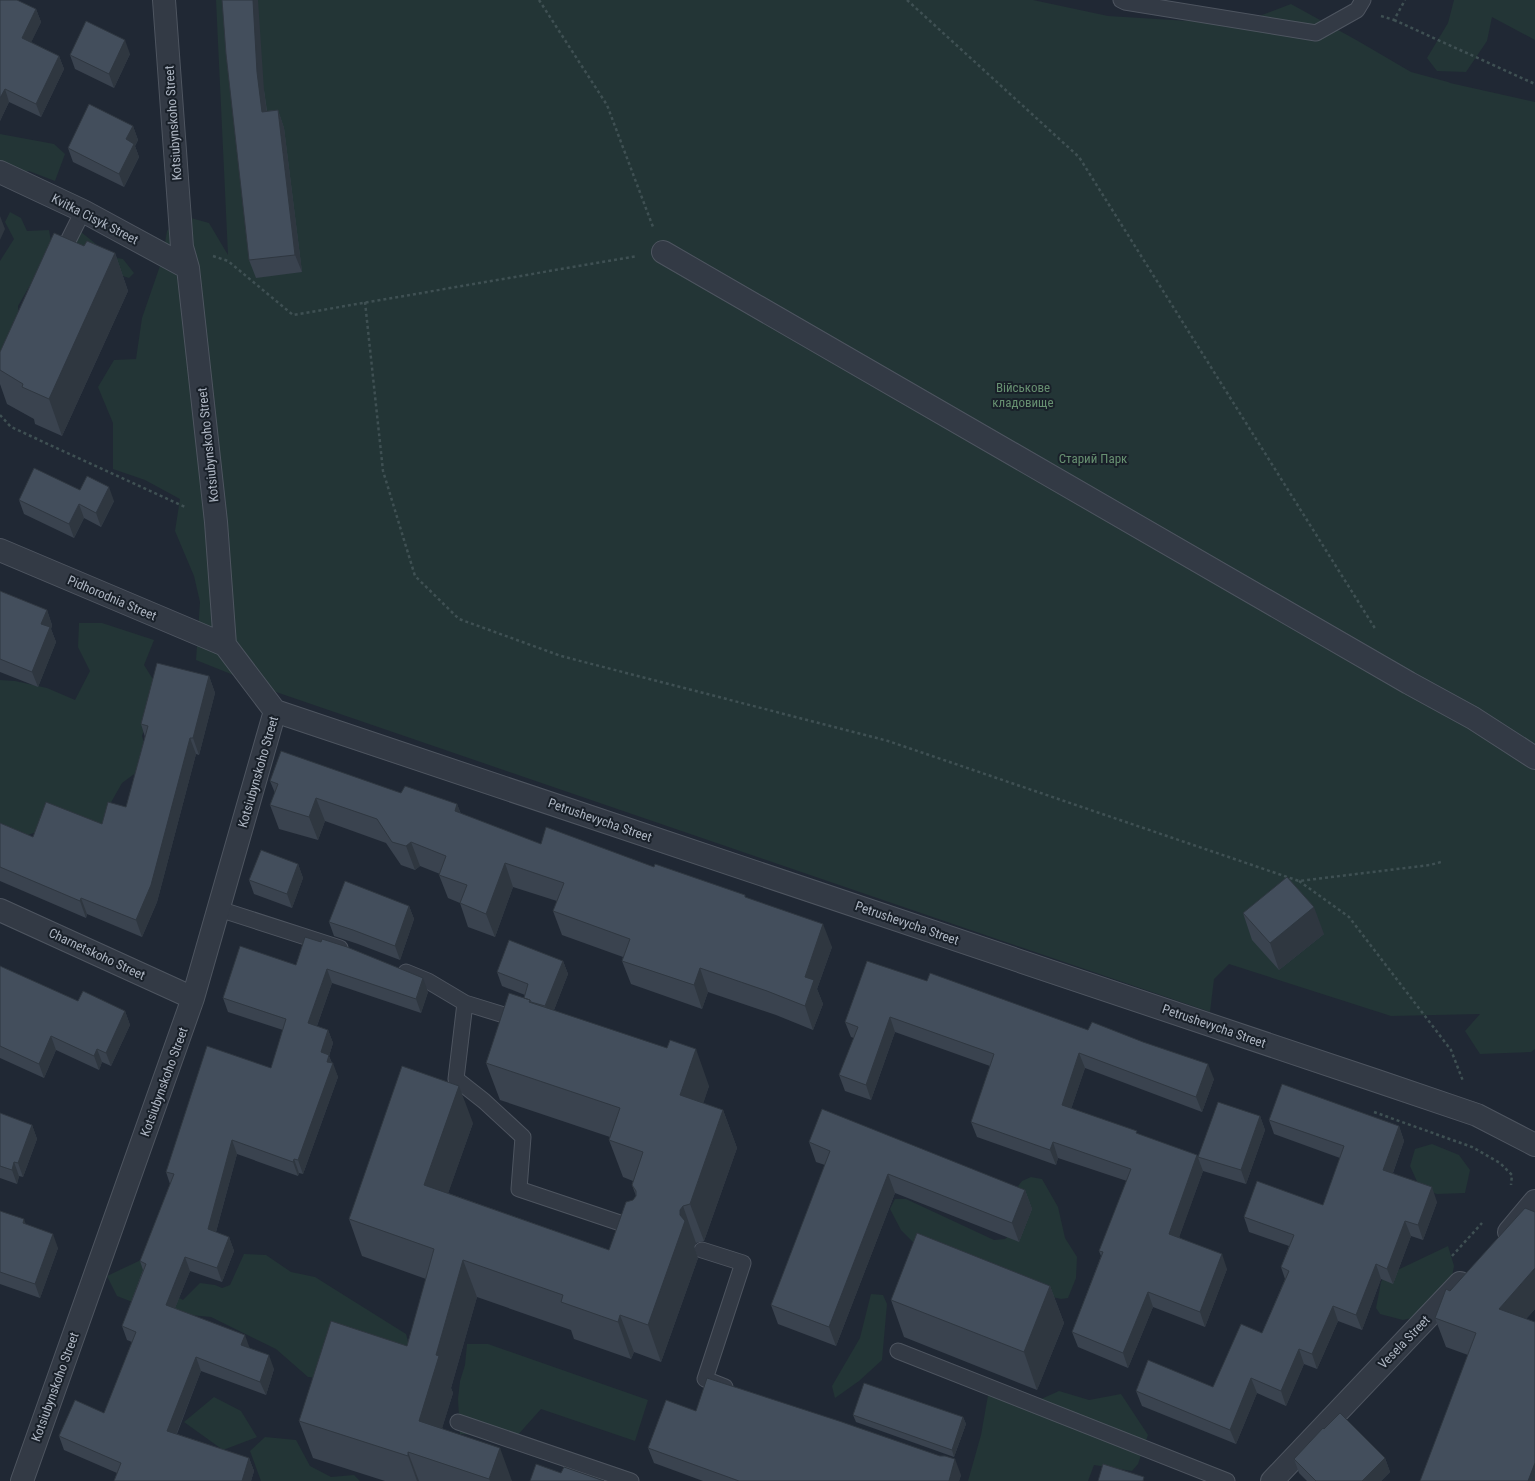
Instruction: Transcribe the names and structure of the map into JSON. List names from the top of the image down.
{
  "streets": {
    "street": [
      "Kotsiubynskoho Street",
      "Kvitka Cisyk Street",
      "Pidhorodnia Street",
      "Petrushevycha Street",
      "Charnetskoho Street",
      "Vesela Street"
    ]
  },
  "crossings": [
    ["Kotsiubynskoho Street", "Kvitka Cisyk Street"],
    ["Kotsiubynskoho Street", "Pidhorodnia Street"],
    ["Kotsiubynskoho Street", "Petrushevycha Street"],
    ["Kotsiubynskoho Street", "Charnetskoho Street"]
  ],
  "parks": ["Військове кладовище", "Старий Парк"]
}
